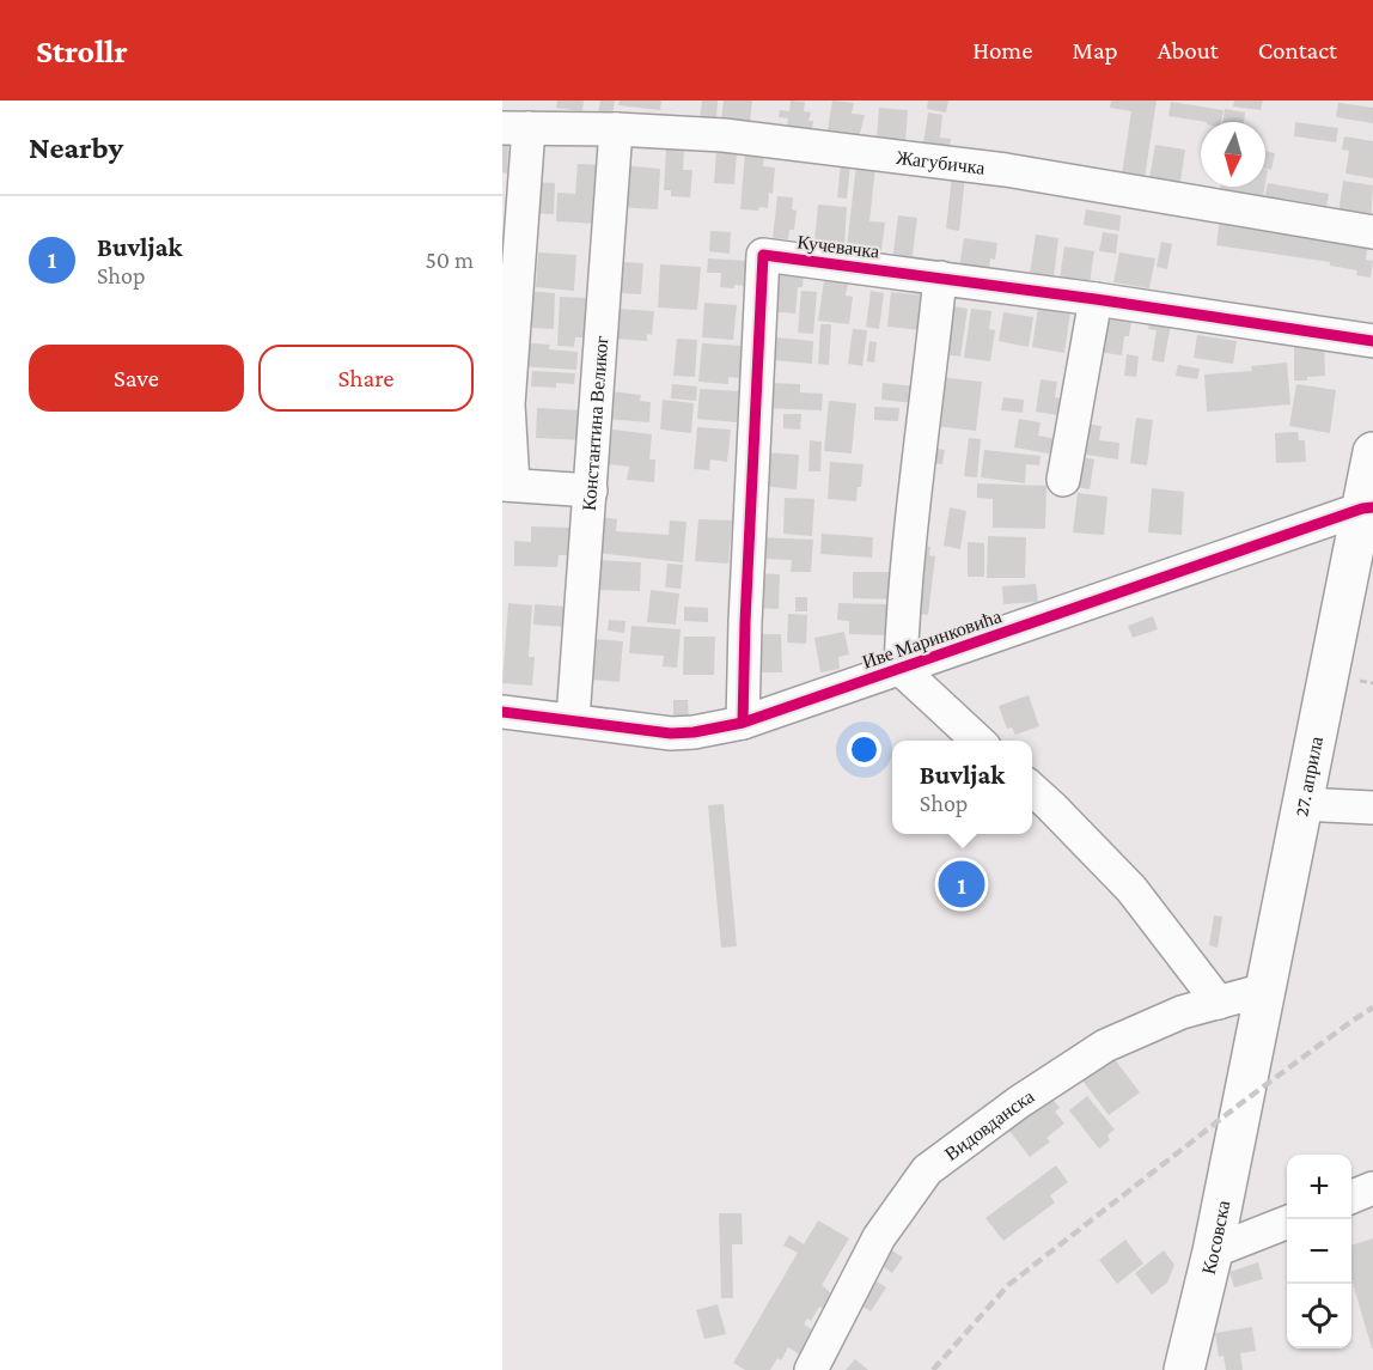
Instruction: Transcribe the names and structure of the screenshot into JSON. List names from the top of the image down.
{
  "streets": {
    "main road": ["27. априла", "Косовска"],
    "street": [
      "Жагубичка",
      "Кучевачка",
      "Константина Великог",
      "Иве Маринковића",
      "Видовданска"
    ]
  },
  "crossings": [
    ["Жагубичка", "Константина Великог"],
    ["Кучевачка", "Иве Маринковића"],
    ["Константина Великог", "Иве Маринковића"],
    ["Иве Маринковића", "27. априла"],
    ["27. априла", "Видовданска"],
    ["27. априла", "Косовска"]
  ],
  "north": "bottom",
  "page": {
    "header": "Strollr",
    "nav": [
      "Home",
      "Map",
      "About",
      "Contact"
    ],
    "heading": "Nearby",
    "list": [
      {
        "mark": "1",
        "name": "Buvljak",
        "note": "Shop",
        "value": "50 m"
      }
    ],
    "buttons": ["Save", "Share"],
    "popup": ["Buvljak", "Shop"],
    "pins": "1",
    "map_buttons": ["+", "−"]
  }
}
